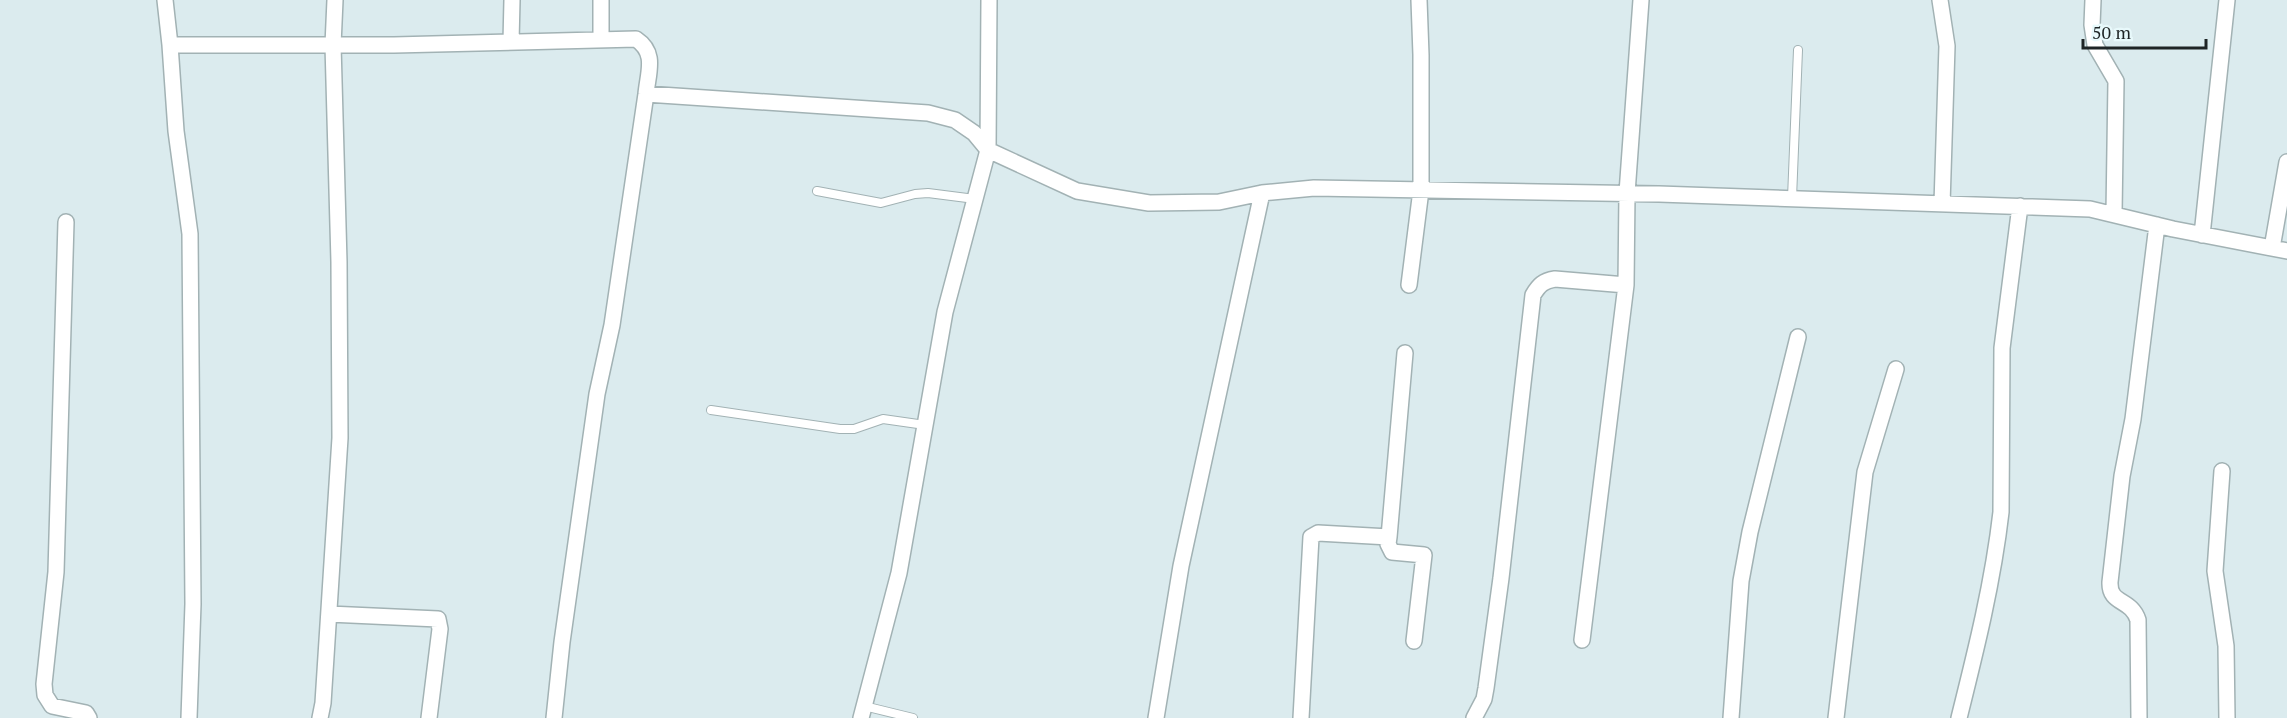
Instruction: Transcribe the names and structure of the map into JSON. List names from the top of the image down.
{
  "scale_bar": "50 m"
}
